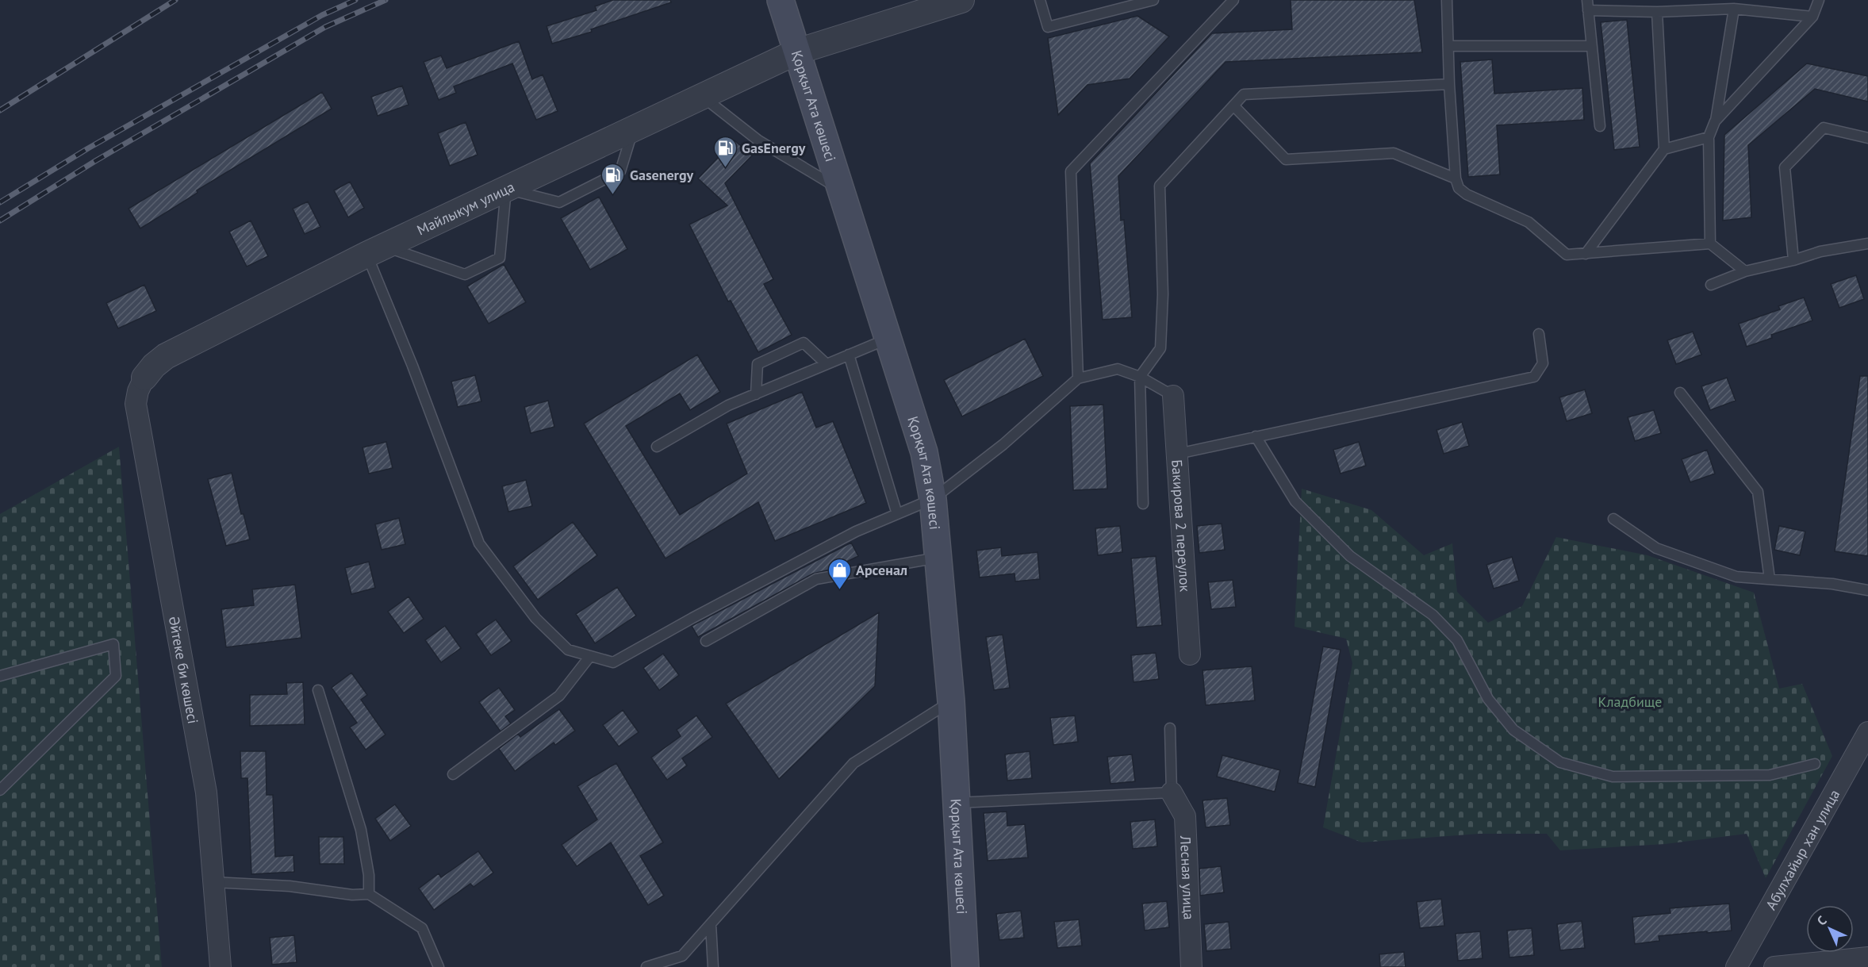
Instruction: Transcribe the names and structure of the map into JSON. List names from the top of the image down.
{
  "streets": {
    "main road": ["Қорқыт Ата көшесі"],
    "street": [
      "Майлыкум улица",
      "Бакирова 2 переулок",
      "Әйтеке би көшесі",
      "Абулхайыр хан улица",
      "Лесная улица"
    ]
  },
  "crossings": [
    ["Қорқыт Ата көшесі", "Майлыкум улица"],
    ["Майлыкум улица", "Әйтеке би көшесі"]
  ],
  "parks": ["Кладбище"],
  "places": {
    "fuel station": ["GasEnergy", "Gasenergy"],
    "shop": ["Арсенал"]
  },
  "north": "top left"
}
